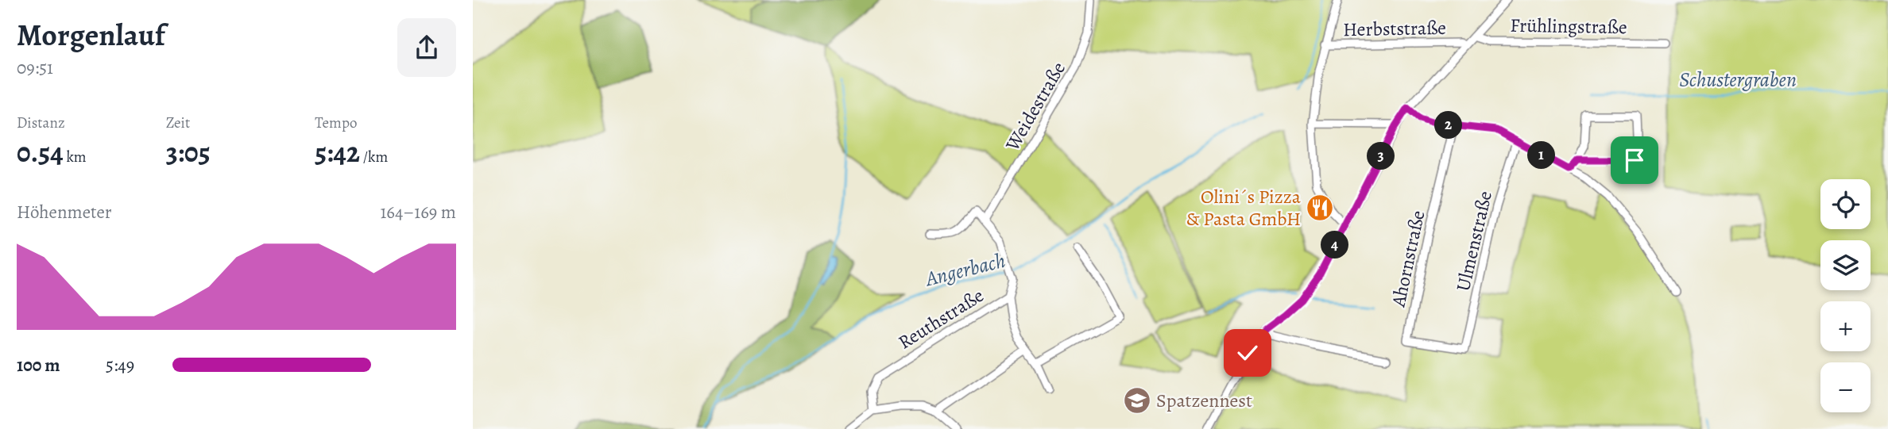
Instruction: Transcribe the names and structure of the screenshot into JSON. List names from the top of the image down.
{
  "streets": {
    "street": [
      "Frühlingstraße",
      "Herbststraße",
      "Weidestraße",
      "Ulmenstraße",
      "Ahornstraße",
      "Reuthstraße"
    ]
  },
  "crossings": [
    ["Weidestraße", "Reuthstraße"],
    ["Ulmenstraße", "Ahornstraße"]
  ],
  "water": ["Schustergraben", "Angerbach"],
  "places": {
    "restaurant": ["Olini´s Pizza & Pasta GmbH"],
    "school or university": ["Spatzennest"]
  },
  "page": {
    "heading": ["Morgenlauf", "09:51"],
    "stats": [
      ["Distanz", "0.54 km"],
      ["Zeit", "3:05"],
      ["Tempo", "5:42 /km"]
    ],
    "pins": [
      "2",
      "1",
      "3",
      "4"
    ],
    "map_buttons": ["+", "−"],
    "chart": ["Höhenmeter", "164–169 m"],
    "list": [
      {
        "name": "100 m",
        "note": "5:49"
      }
    ]
  }
}
